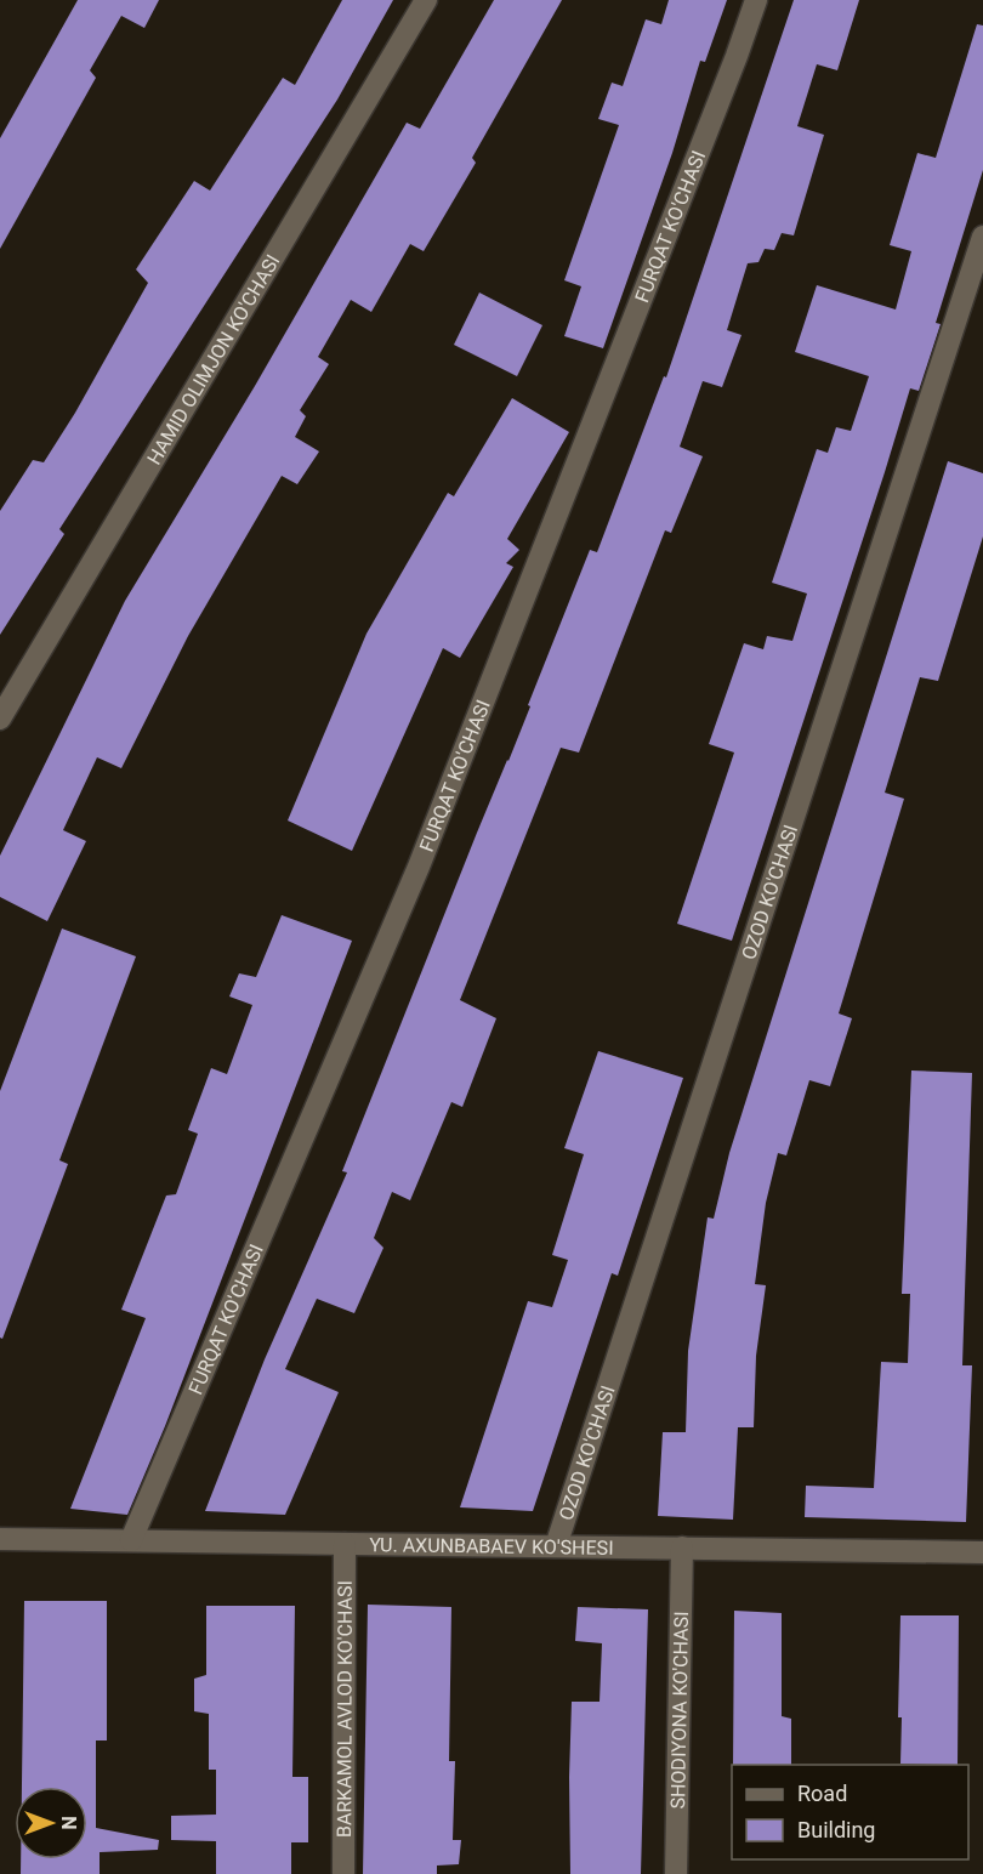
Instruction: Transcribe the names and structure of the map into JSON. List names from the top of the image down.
{
  "streets": {
    "street": [
      "FURQAT KO'CHASI",
      "HAMID OLIMJON KO'CHASI",
      "OZOD KO'CHASI",
      "YU. AXUNBABAEV KO'SHESI",
      "BARKAMOL AVLOD KO'CHASI",
      "SHODIYONA KO'CHASI"
    ]
  },
  "crossings": [
    ["FURQAT KO'CHASI", "YU. AXUNBABAEV KO'SHESI"],
    ["OZOD KO'CHASI", "YU. AXUNBABAEV KO'SHESI"],
    ["YU. AXUNBABAEV KO'SHESI", "BARKAMOL AVLOD KO'CHASI"],
    ["YU. AXUNBABAEV KO'SHESI", "SHODIYONA KO'CHASI"]
  ],
  "legend": ["Road", "Building"],
  "north": "right"
}
